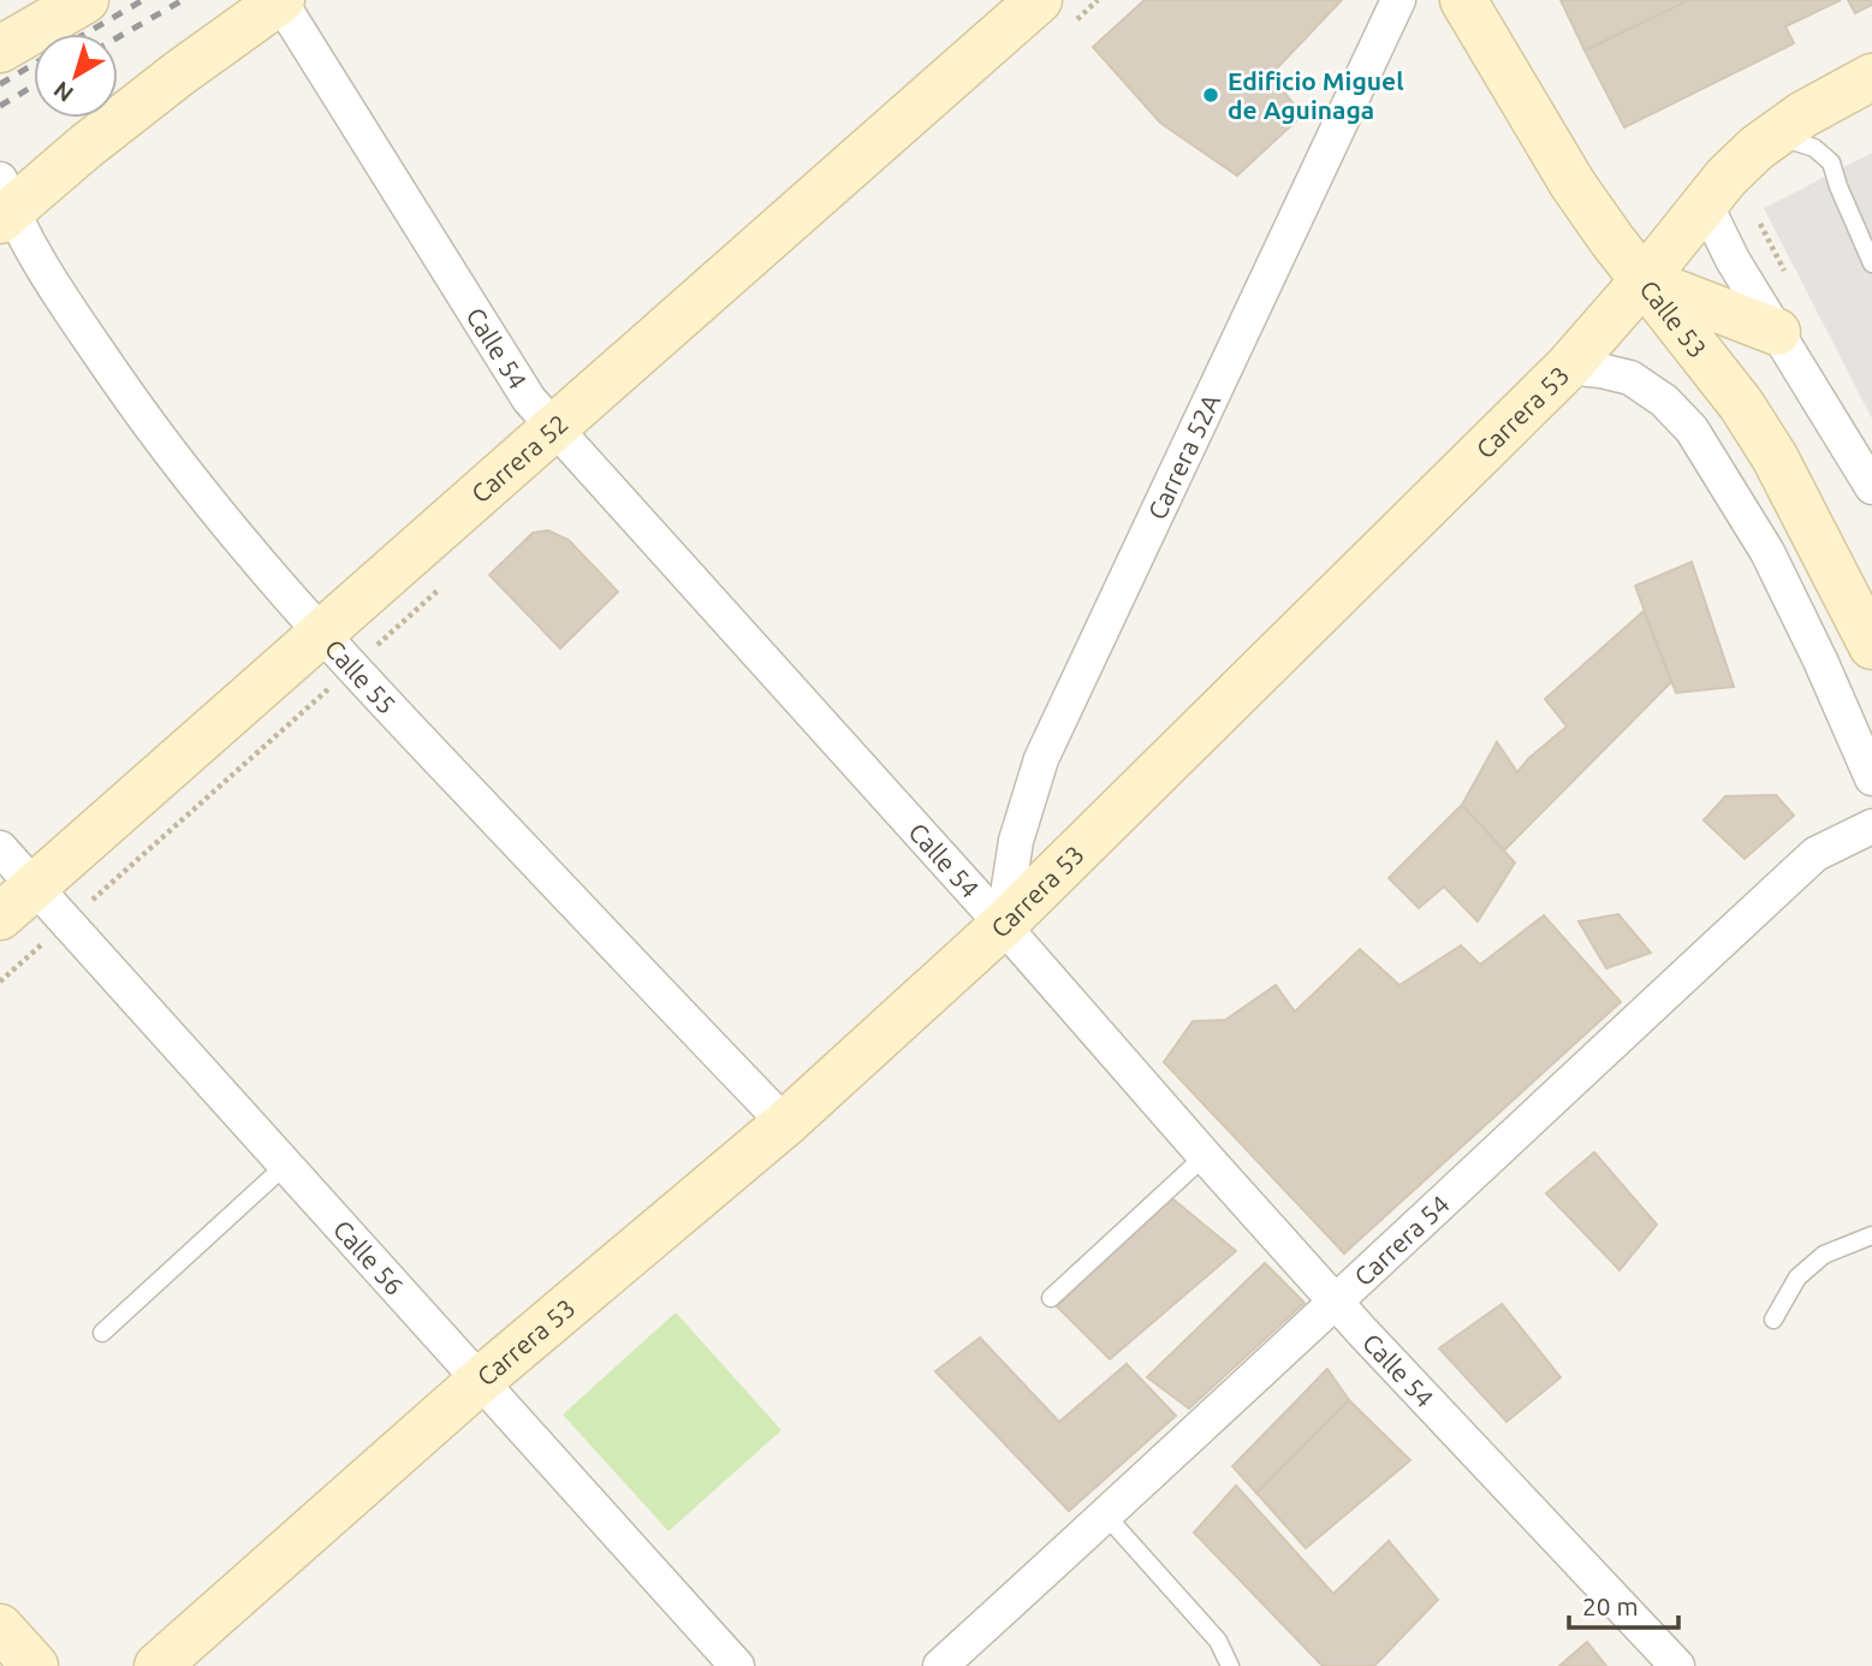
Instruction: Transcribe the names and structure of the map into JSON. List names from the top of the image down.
{
  "streets": {
    "main road": ["Calle 53", "Carrera 53", "Carrera 52"],
    "street": [
      "Calle 54",
      "Carrera 52A",
      "Calle 55",
      "Carrera 54",
      "Calle 56"
    ]
  },
  "crossings": [
    ["Calle 53", "Carrera 53"],
    ["Calle 54", "Carrera 53"],
    ["Calle 54", "Carrera 52A"],
    ["Calle 54", "Carrera 52"],
    ["Calle 54", "Carrera 54"],
    ["Carrera 53", "Carrera 52A"],
    ["Carrera 53", "Calle 55"],
    ["Carrera 53", "Calle 56"],
    ["Carrera 52", "Calle 55"],
    ["Carrera 52", "Calle 56"]
  ],
  "places": ["Edificio Miguel de Aguinaga"],
  "scale_bar": "20 m",
  "north": "bottom left"
}
